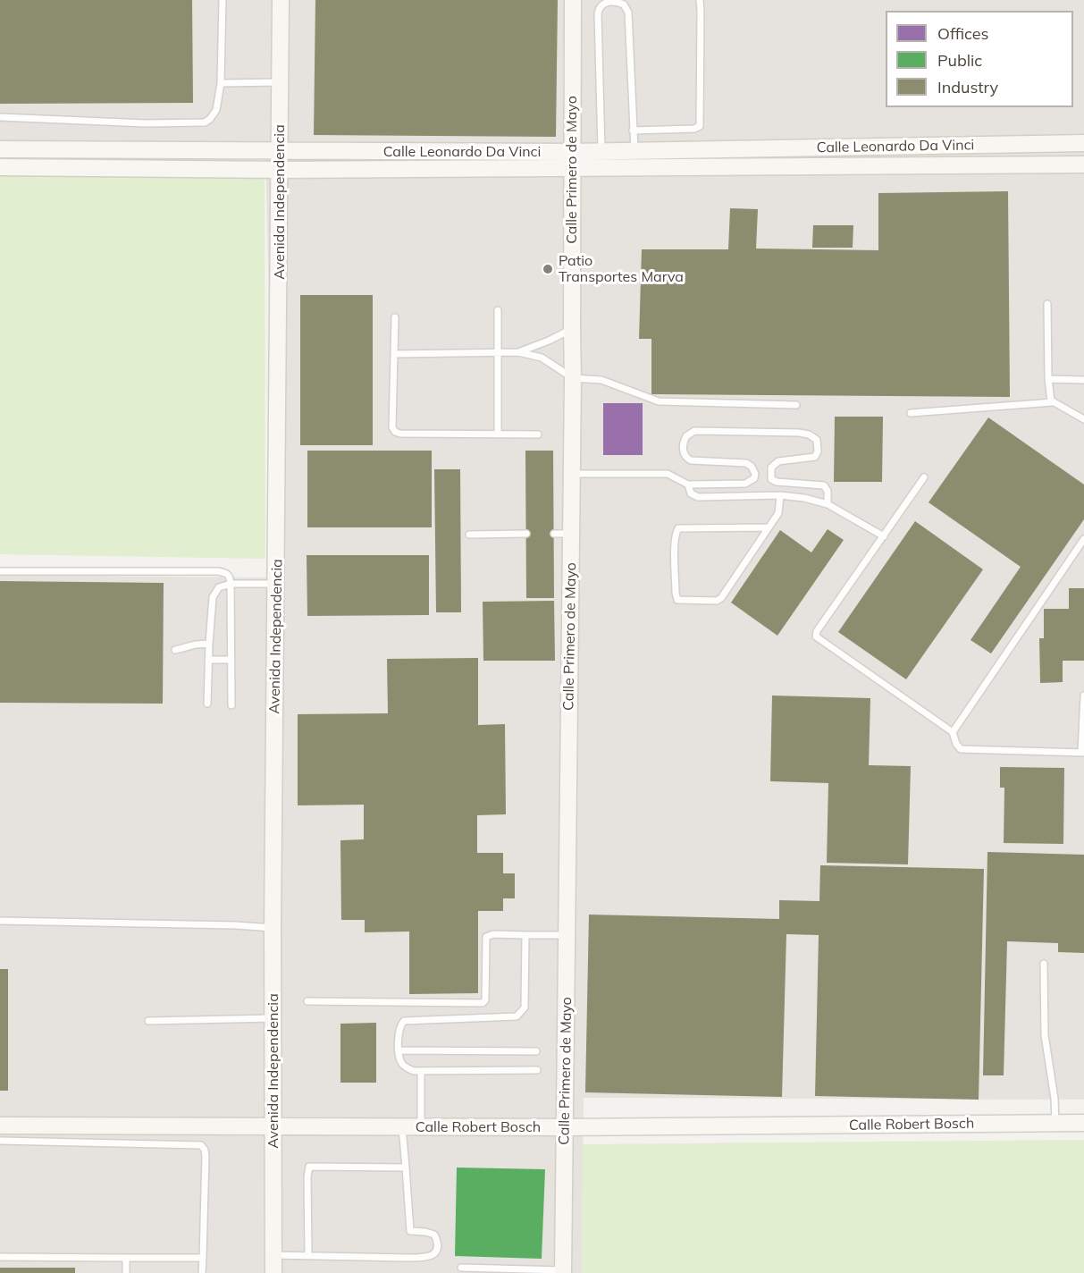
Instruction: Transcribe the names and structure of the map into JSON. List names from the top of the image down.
{
  "streets": {
    "main road": [
      "Calle Leonardo Da Vinci",
      "Calle Primero de Mayo",
      "Avenida Independencia",
      "Calle Robert Bosch"
    ]
  },
  "crossings": [
    ["Calle Leonardo Da Vinci", "Calle Primero de Mayo"],
    ["Calle Leonardo Da Vinci", "Avenida Independencia"],
    ["Calle Primero de Mayo", "Calle Robert Bosch"],
    ["Avenida Independencia", "Calle Robert Bosch"]
  ],
  "places": ["Patio Transportes Marva"],
  "legend": ["Offices", "Public", "Industry"]
}
